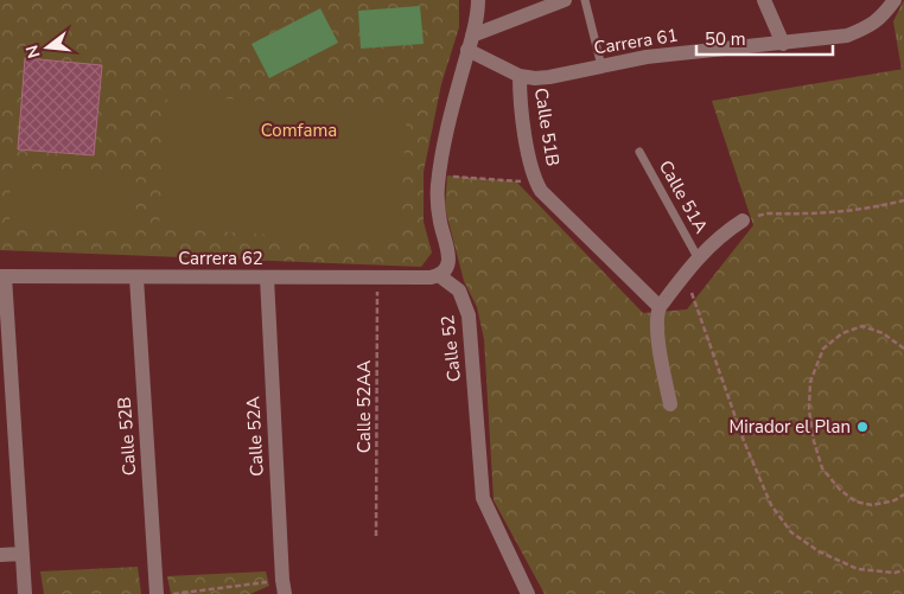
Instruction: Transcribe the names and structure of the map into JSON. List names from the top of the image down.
{
  "streets": {
    "street": [
      "Carrera 61",
      "Calle 51B",
      "Carrera 62",
      "Calle 52",
      "Calle 52B",
      "Calle 52A"
    ],
    "lane": ["Calle 51A"],
    "path": ["Calle 52AA"]
  },
  "crossings": [
    ["Carrera 61", "Calle 51B"],
    ["Carrera 62", "Calle 52"],
    ["Carrera 62", "Calle 52AA"],
    ["Carrera 62", "Calle 52B"],
    ["Carrera 62", "Calle 52A"]
  ],
  "parks": ["Comfama"],
  "places": ["Mirador el Plan"],
  "scale_bar": "50 m",
  "north": "left"
}
